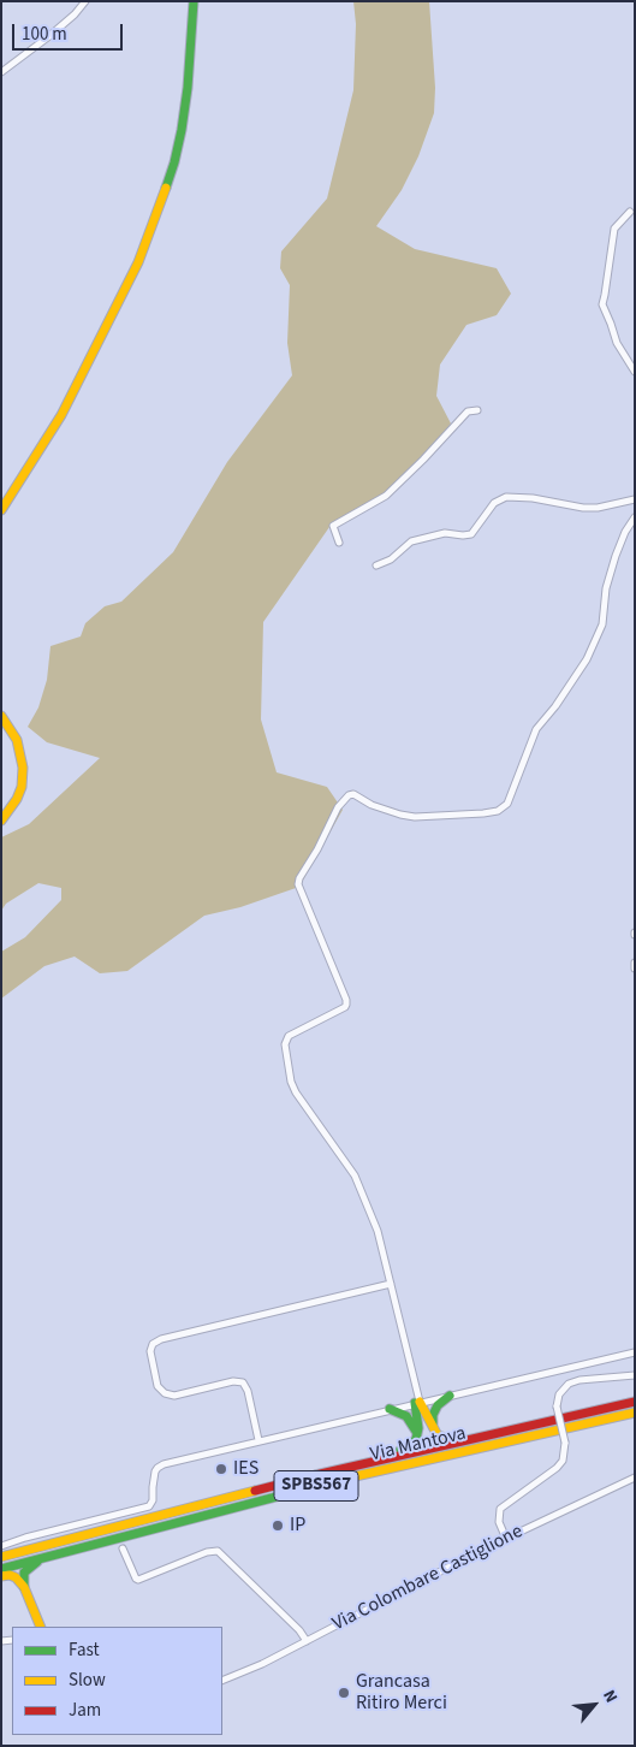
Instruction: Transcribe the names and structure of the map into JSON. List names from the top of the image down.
{
  "streets": {
    "main road": ["Via Mantova", "SPBS567"],
    "street": ["Via Colombare Castiglione"]
  },
  "places": ["IES", "IP", "Grancasa Ritiro Merci"],
  "legend": ["Fast", "Slow", "Jam"],
  "scale_bar": "100 m",
  "north": "top right"
}
